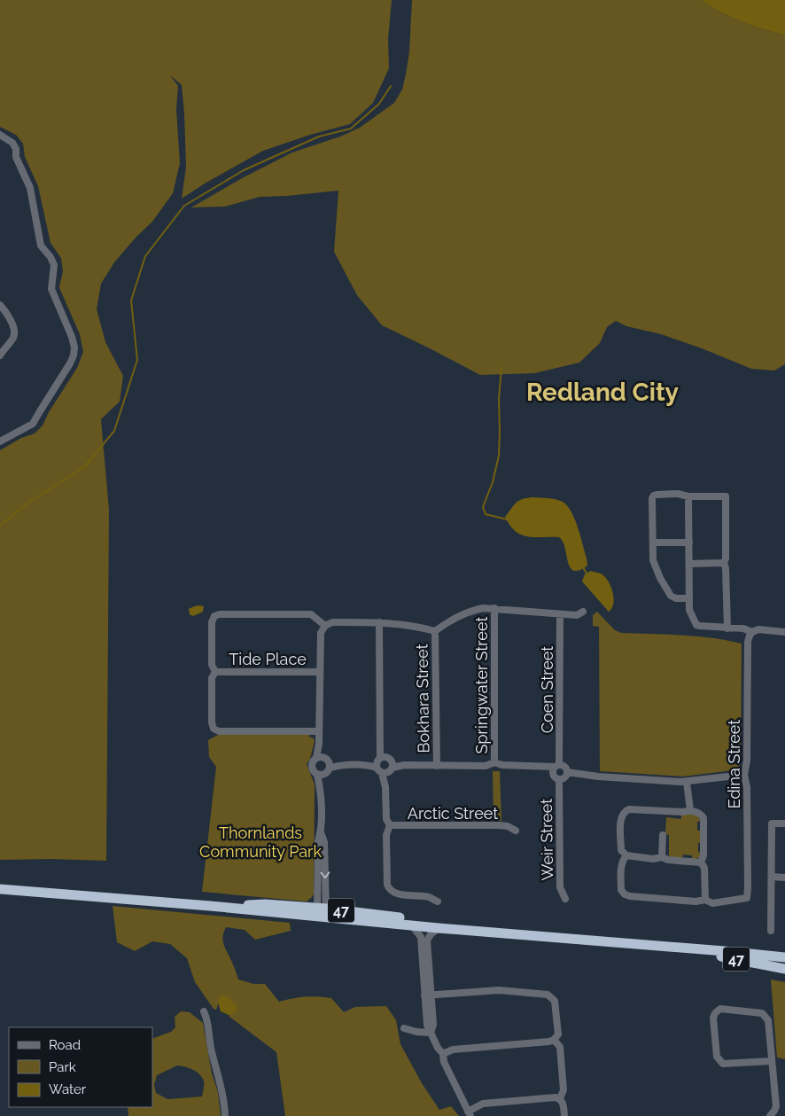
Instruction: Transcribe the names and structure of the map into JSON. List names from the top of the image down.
{
  "streets": {
    "highway": ["47"],
    "street": [
      "Tide Place",
      "Springwater Street",
      "Coen Street",
      "Bokhara Street",
      "Edina Street",
      "Arctic Street",
      "Weir Street"
    ]
  },
  "crossings": [
    ["Coen Street", "Weir Street"]
  ],
  "districts": ["Redland City"],
  "parks": ["Thornlands Community Park"],
  "legend": ["Road", "Park", "Water"]
}
